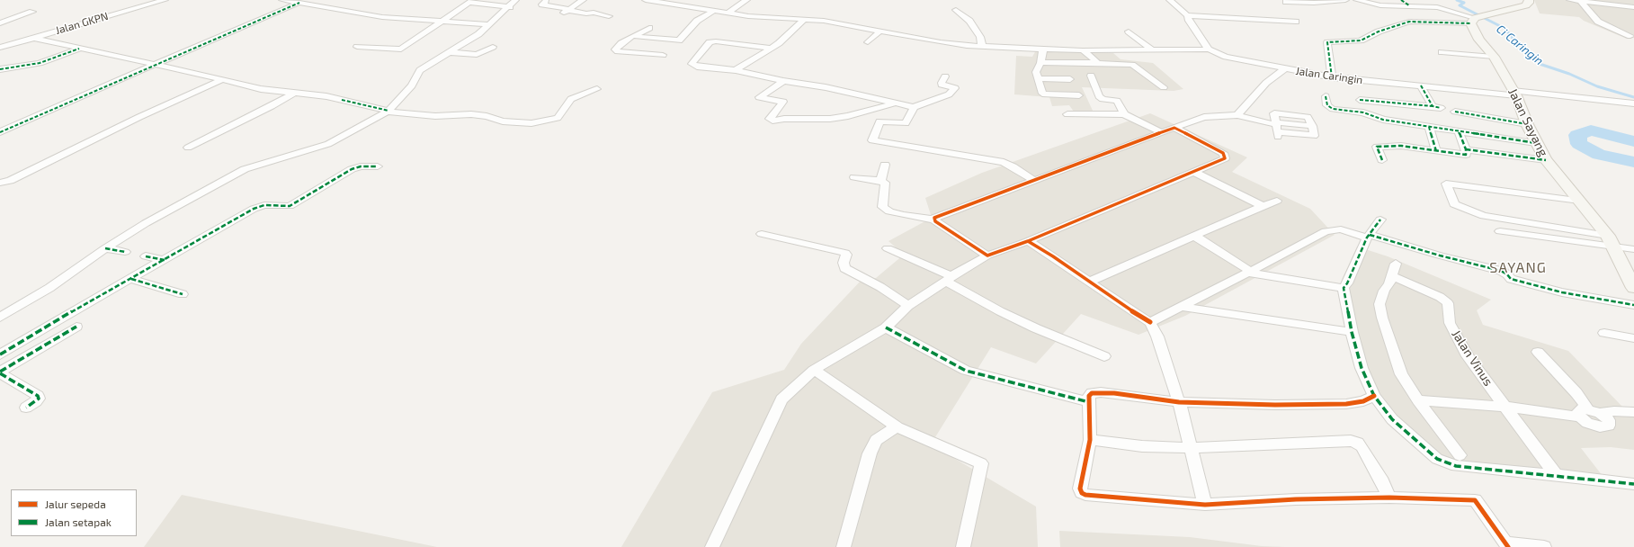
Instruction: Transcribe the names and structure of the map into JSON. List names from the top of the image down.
{
  "streets": {
    "main road": ["Jalan Sayang"],
    "street": ["Jalan GKPN", "Jalan Caringin", "Jalan Vinus"]
  },
  "crossings": [
    ["Jalan Caringin", "Jalan Sayang"]
  ],
  "districts": ["SAYANG"],
  "water": ["Ci Caringin"],
  "legend": ["Jalur sepeda", "Jalan setapak"]
}
